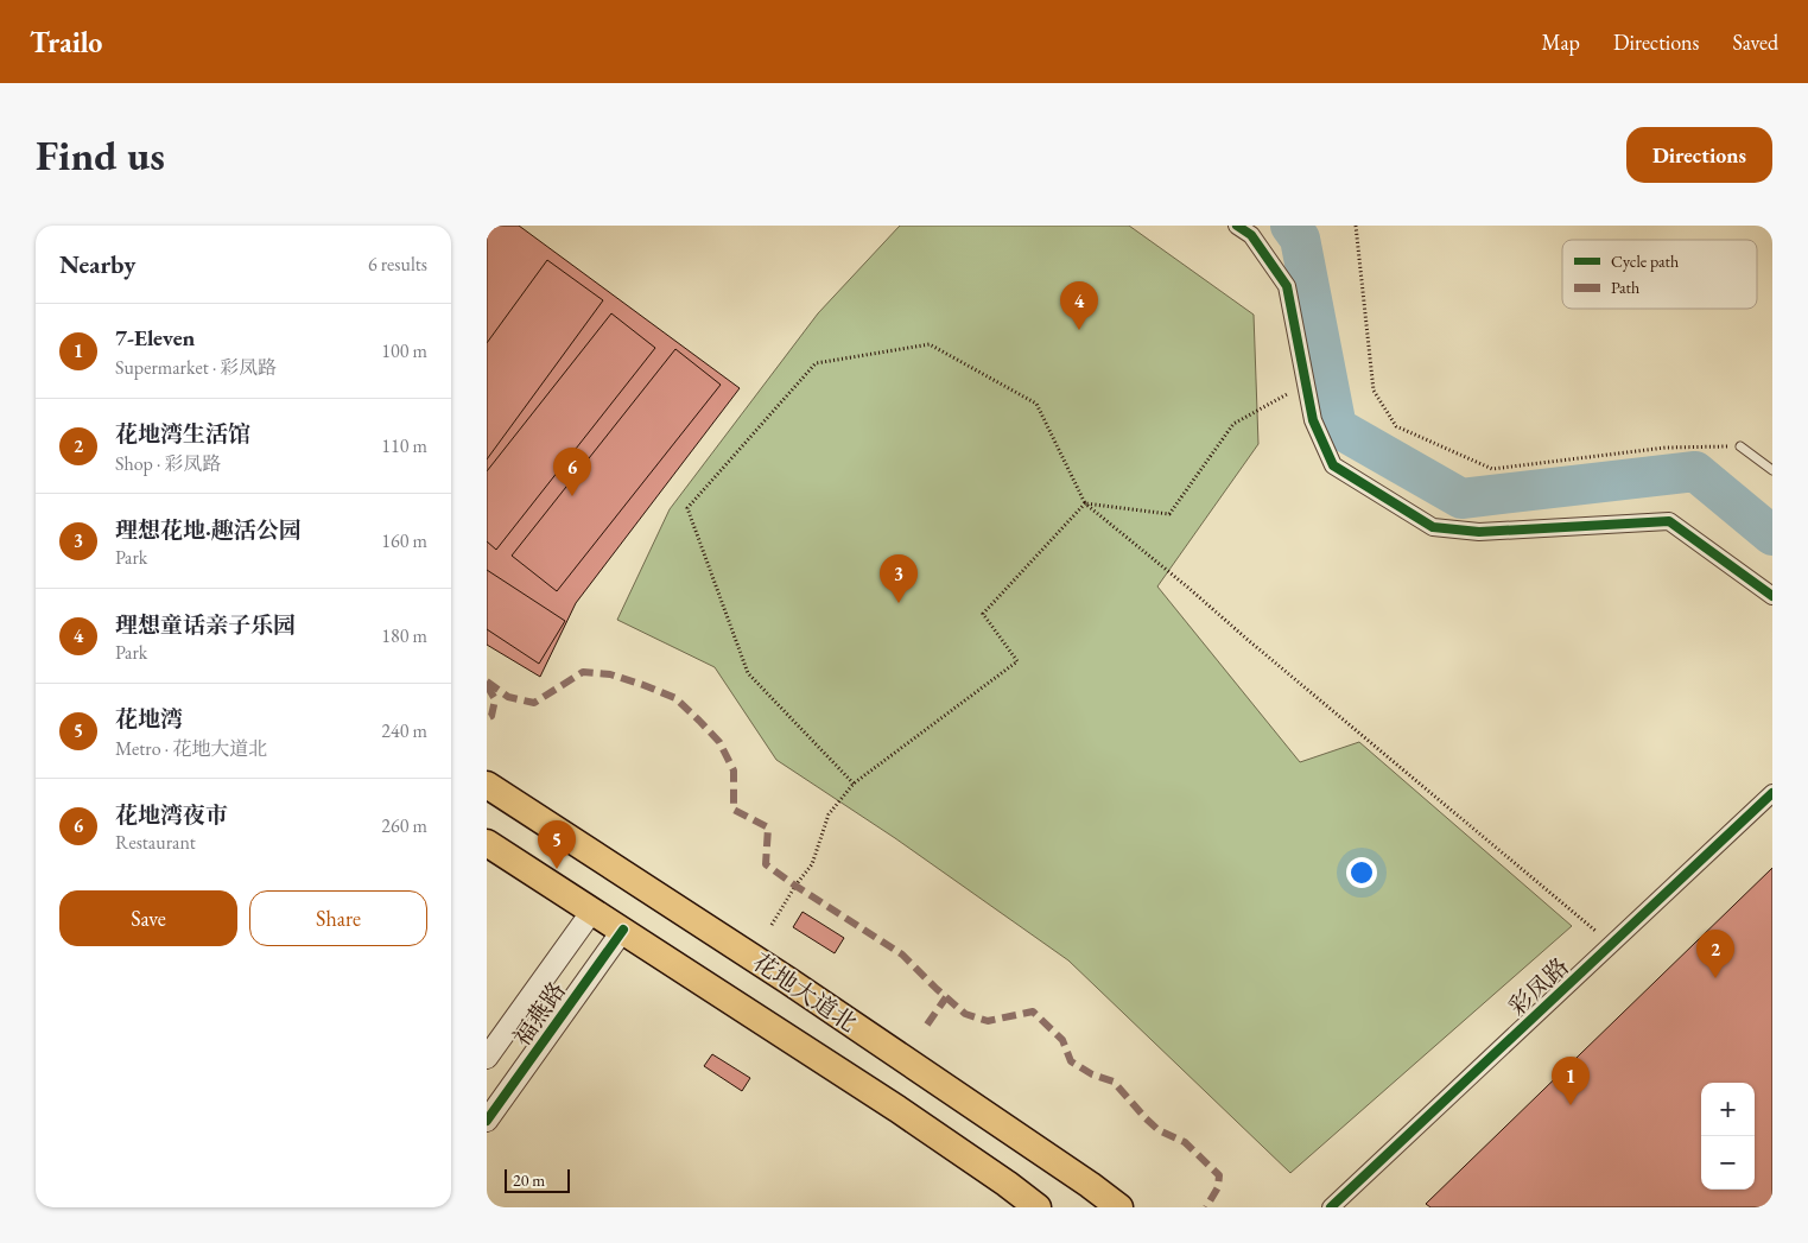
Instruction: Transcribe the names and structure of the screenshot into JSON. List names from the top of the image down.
{
  "streets": {
    "main road": ["花地大道北"],
    "street": ["彩凤路", "福燕路"]
  },
  "crossings": [
    ["花地大道北", "福燕路"]
  ],
  "legend": ["Cycle path", "Path"],
  "scale_bar": "20 m",
  "page": {
    "header": "Trailo",
    "nav": ["Map", "Directions", "Saved"],
    "buttons": [
      "Directions",
      ["Save", "Share"]
    ],
    "title": "Find us",
    "heading": ["Nearby", "6 results"],
    "pins": [
      "4",
      "6",
      "3",
      "5",
      "2",
      "1"
    ],
    "list": [
      {
        "mark": "1",
        "name": "7-Eleven",
        "note": "Supermarket · 彩凤路",
        "value": "100 m"
      },
      {
        "mark": "2",
        "name": "花地湾生活馆",
        "note": "Shop · 彩凤路",
        "value": "110 m"
      },
      {
        "mark": "3",
        "name": "理想花地·趣活公园",
        "note": "Park",
        "value": "160 m"
      },
      {
        "mark": "4",
        "name": "理想童话亲子乐园",
        "note": "Park",
        "value": "180 m"
      },
      {
        "mark": "5",
        "name": "花地湾",
        "note": "Metro · 花地大道北",
        "value": "240 m"
      },
      {
        "mark": "6",
        "name": "花地湾夜市",
        "note": "Restaurant",
        "value": "260 m"
      }
    ],
    "map_buttons": ["+", "−"],
    "scale": "20 m"
  }
}
